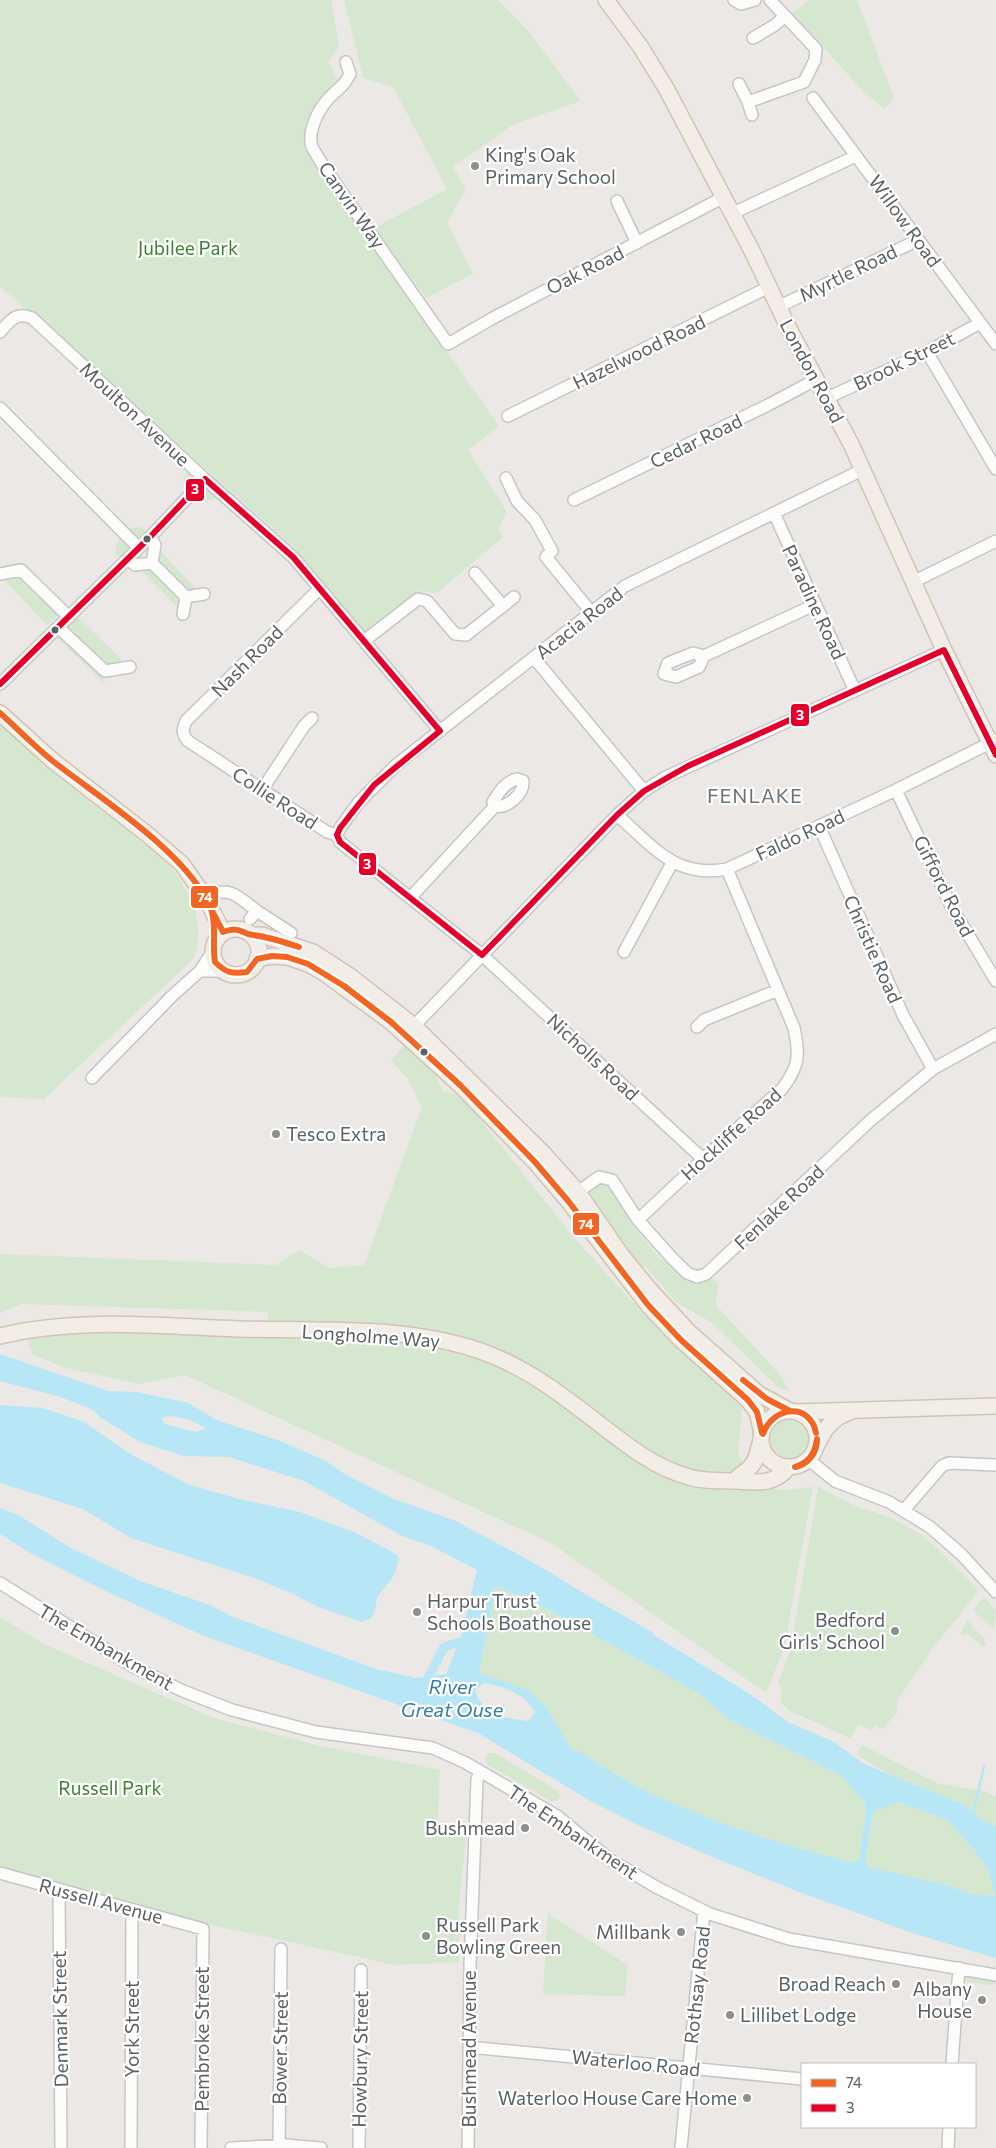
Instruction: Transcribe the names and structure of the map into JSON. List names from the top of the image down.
{
  "streets": {
    "main road": ["London Road", "Longholme Way"],
    "street": [
      "Canvin Way",
      "Willow Road",
      "Oak Road",
      "Myrtle Road",
      "Hazelwood Road",
      "Brook Street",
      "Moulton Avenue",
      "Cedar Road",
      "Paradine Road",
      "Acacia Road",
      "Nash Road",
      "Collie Road",
      "Faldo Road",
      "Gifford Road",
      "Christie Road",
      "Nicholls Road",
      "Hockliffe Road",
      "Fenlake Road",
      "The Embankment",
      "Russell Avenue",
      "Rothsay Road",
      "Denmark Street",
      "York Street",
      "Pembroke Street",
      "Bower Street",
      "Bushmead Avenue",
      "Howbury Street",
      "Waterloo Road"
    ]
  },
  "crossings": [
    ["Canvin Way", "Oak Road"],
    ["Willow Road", "Myrtle Road"],
    ["Willow Road", "Brook Street"],
    ["Oak Road", "London Road"],
    ["Myrtle Road", "London Road"],
    ["Hazelwood Road", "London Road"],
    ["Brook Street", "London Road"],
    ["London Road", "Cedar Road"],
    ["London Road", "Acacia Road"],
    ["London Road", "Faldo Road"],
    ["Moulton Avenue", "Acacia Road"],
    ["Moulton Avenue", "Nash Road"],
    ["Paradine Road", "Acacia Road"],
    ["Acacia Road", "Collie Road"],
    ["Nash Road", "Collie Road"],
    ["Collie Road", "Nicholls Road"],
    ["Faldo Road", "Gifford Road"],
    ["Faldo Road", "Christie Road"],
    ["Faldo Road", "Hockliffe Road"],
    ["Christie Road", "Fenlake Road"],
    ["Nicholls Road", "Hockliffe Road"],
    ["Hockliffe Road", "Fenlake Road"],
    ["The Embankment", "Rothsay Road"],
    ["The Embankment", "Bushmead Avenue"],
    ["Russell Avenue", "Denmark Street"],
    ["Russell Avenue", "York Street"],
    ["Russell Avenue", "Pembroke Street"],
    ["Rothsay Road", "Waterloo Road"],
    ["Bushmead Avenue", "Waterloo Road"]
  ],
  "districts": ["FENLAKE"],
  "water": ["River Great Ouse"],
  "parks": ["Jubilee Park", "Russell Park"],
  "places": [
    "King's Oak Primary School",
    "Tesco Extra",
    "Harpur Trust Schools Boathouse",
    "Bedford Girls' School",
    "Bushmead",
    "Millbank",
    "Russell Park Bowling Green",
    "Broad Reach",
    "Albany House",
    "Lillibet Lodge",
    "Waterloo House Care Home"
  ],
  "lines": ["transit line 3", "transit line 74"],
  "legend": ["74", "3"]
}
